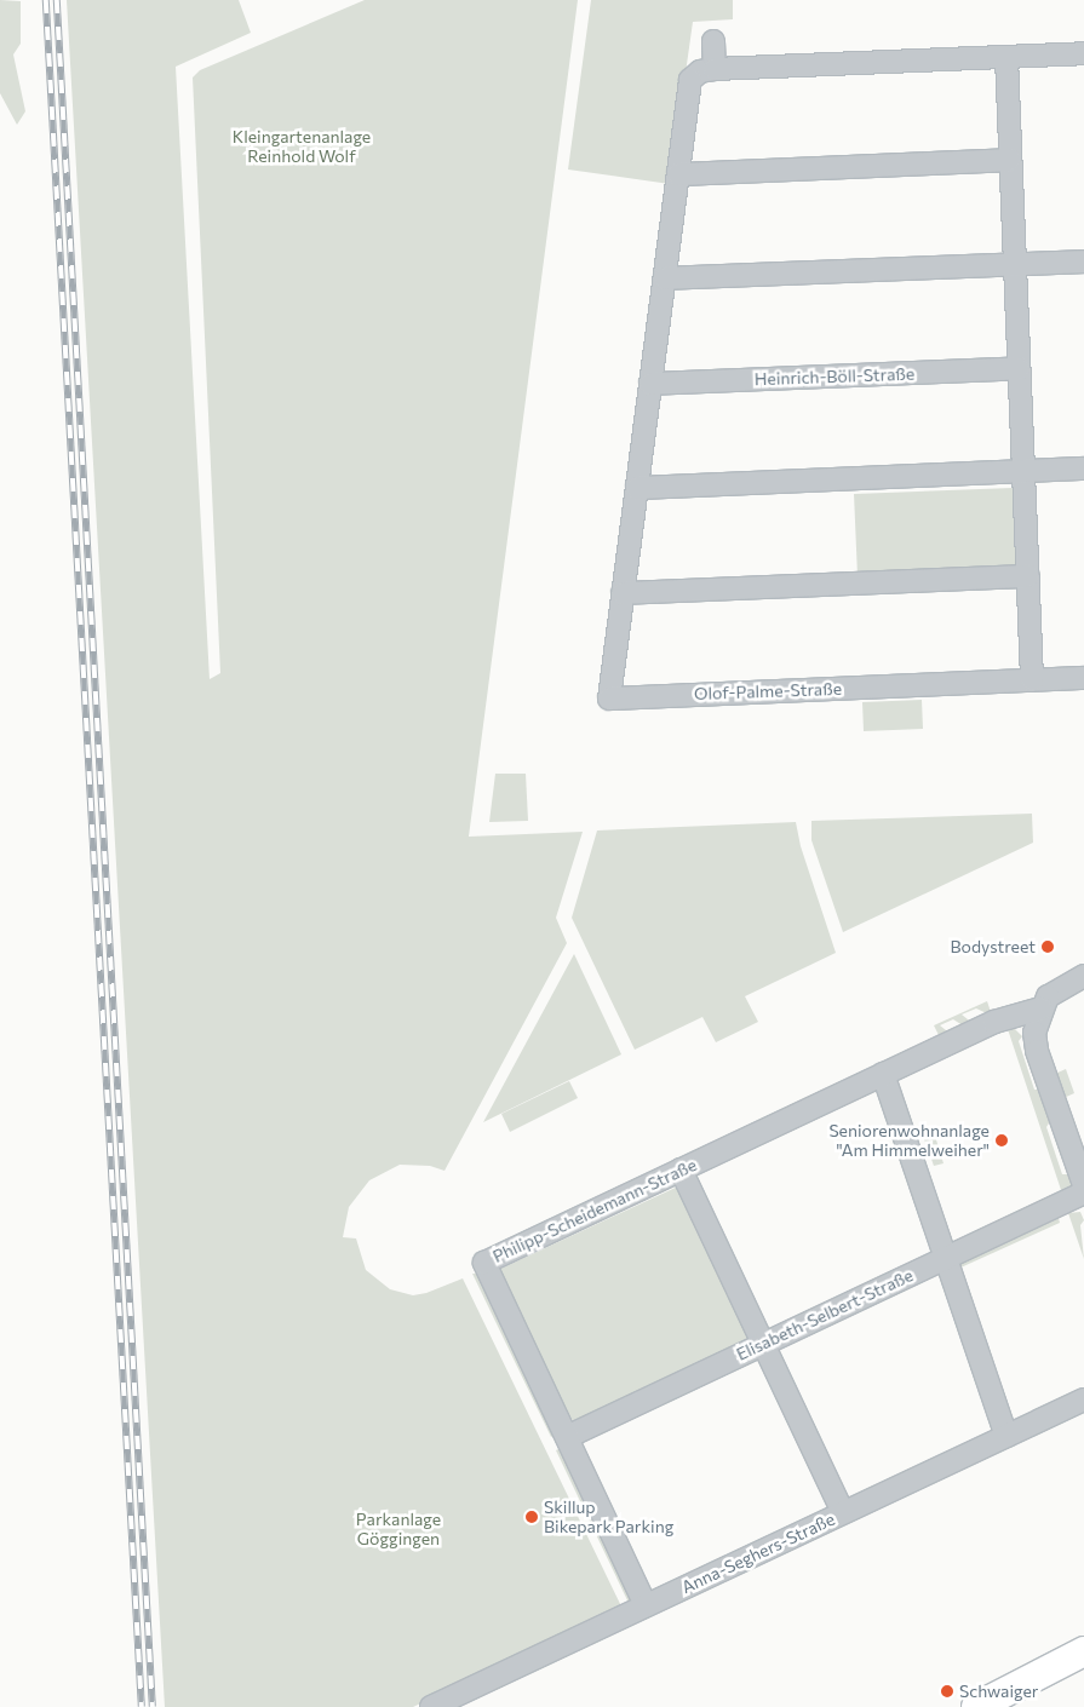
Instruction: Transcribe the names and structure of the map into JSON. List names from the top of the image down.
{
  "streets": {
    "street": [
      "Heinrich-Böll-Straße",
      "Olof-Palme-Straße",
      "Philipp-Scheidemann-Straße",
      "Elisabeth-Selbert-Straße",
      "Anna-Seghers-Straße"
    ]
  },
  "crossings": [
    ["Heinrich-Böll-Straße", "Olof-Palme-Straße"],
    ["Philipp-Scheidemann-Straße", "Elisabeth-Selbert-Straße"],
    ["Philipp-Scheidemann-Straße", "Anna-Seghers-Straße"]
  ],
  "parks": ["Kleingartenanlage Reinhold Wolf", "Parkanlage Göggingen"],
  "places": [
    "Bodystreet",
    "Seniorenwohnanlage \"Am Himmelweiher\"",
    "Skillup Bikepark Parking",
    "Schwaiger"
  ]
}
